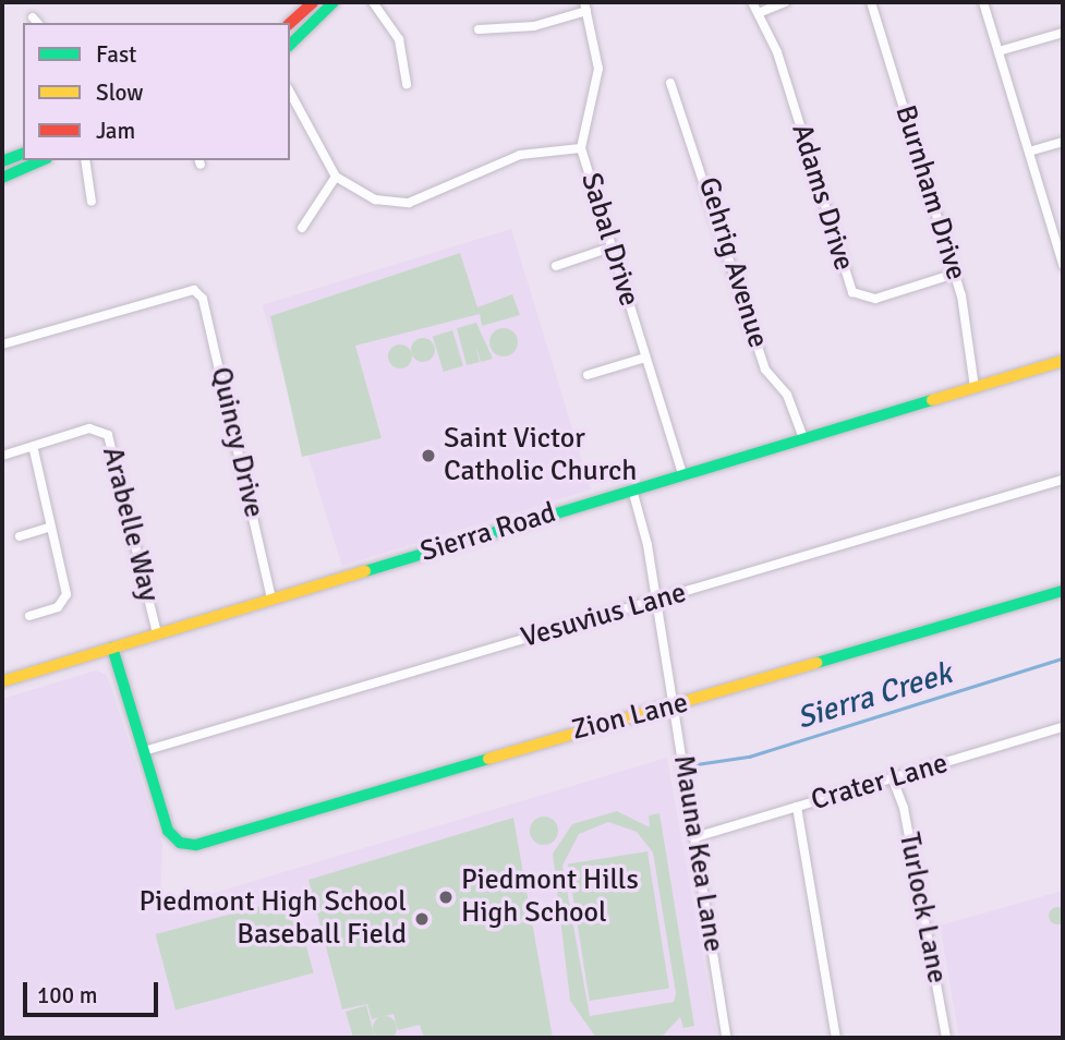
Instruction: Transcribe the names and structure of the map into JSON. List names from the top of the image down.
{
  "streets": {
    "street": [
      "Burnham Drive",
      "Adams Drive",
      "Sabal Drive",
      "Gehrig Avenue",
      "Quincy Drive",
      "Arabelle Way",
      "Sierra Road",
      "Vesuvius Lane",
      "Zion Lane",
      "Crater Lane",
      "Mauna Kea Lane",
      "Turlock Lane"
    ]
  },
  "crossings": [
    ["Burnham Drive", "Adams Drive"],
    ["Burnham Drive", "Sierra Road"],
    ["Sabal Drive", "Sierra Road"],
    ["Gehrig Avenue", "Sierra Road"],
    ["Quincy Drive", "Sierra Road"],
    ["Arabelle Way", "Sierra Road"],
    ["Sierra Road", "Mauna Kea Lane"],
    ["Vesuvius Lane", "Zion Lane"],
    ["Vesuvius Lane", "Mauna Kea Lane"],
    ["Zion Lane", "Mauna Kea Lane"],
    ["Crater Lane", "Mauna Kea Lane"],
    ["Crater Lane", "Turlock Lane"]
  ],
  "water": ["Sierra Creek"],
  "places": ["Saint Victor Catholic Church", "Piedmont Hills High School", "Piedmont High School Baseball Field"],
  "legend": ["Fast", "Slow", "Jam"],
  "scale_bar": "100 m"
}
